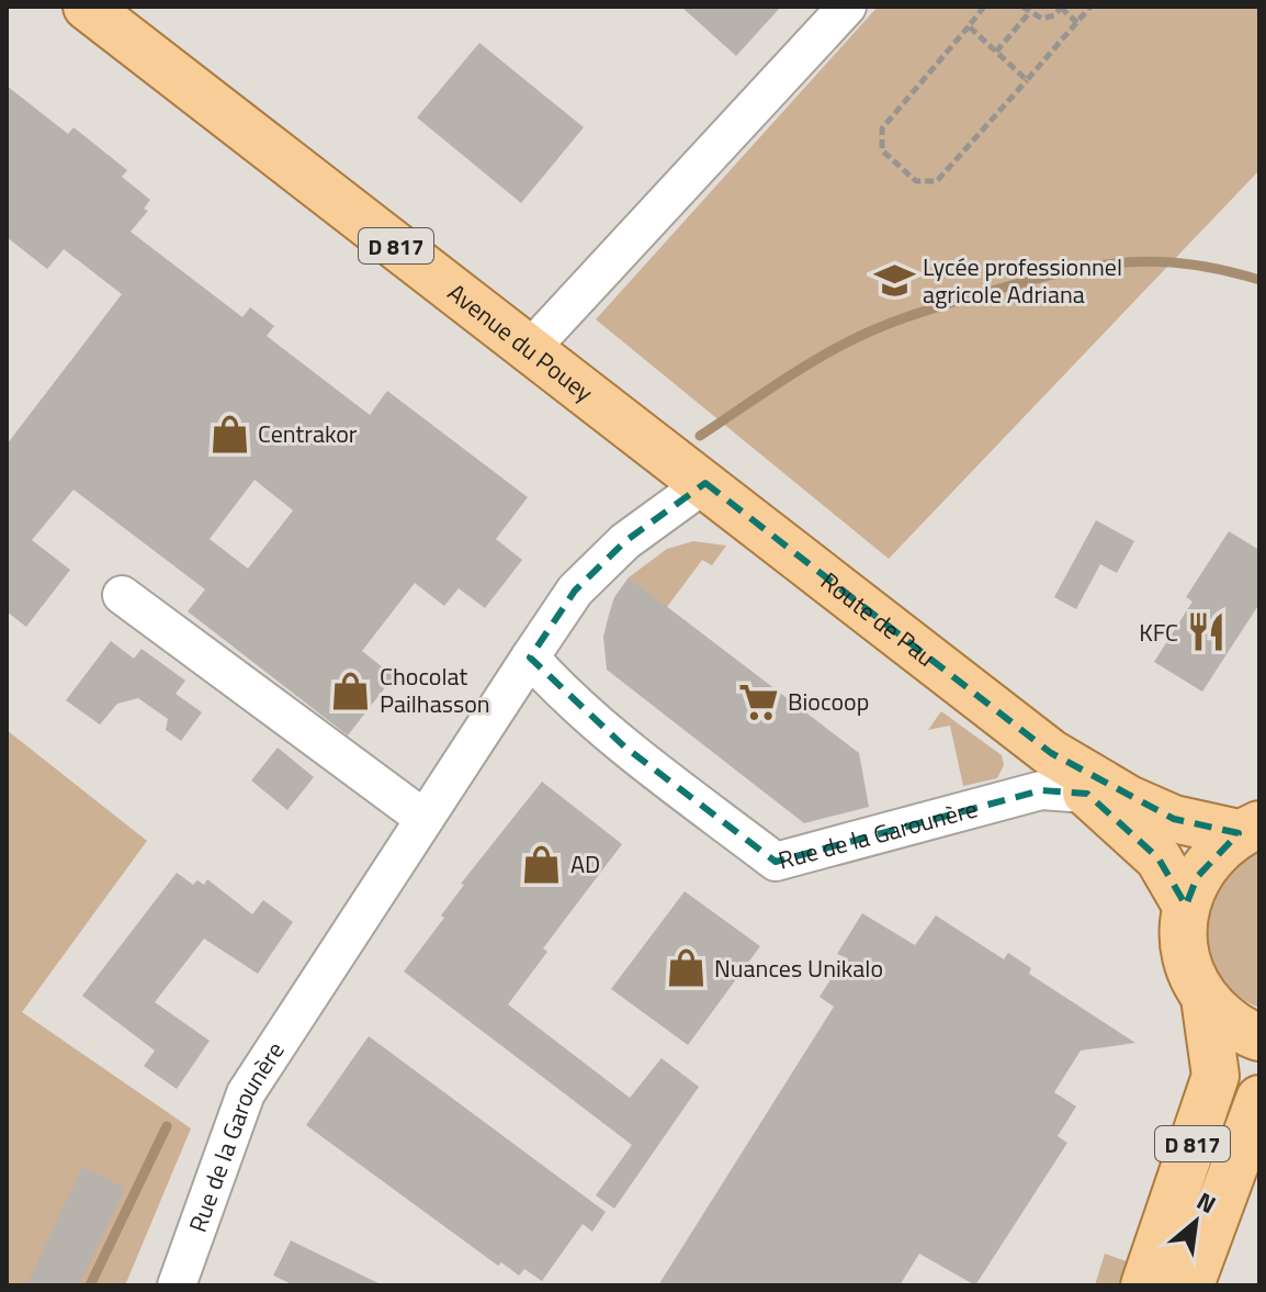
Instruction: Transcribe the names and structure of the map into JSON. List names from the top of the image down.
{
  "streets": {
    "main road": ["D 817", "Avenue du Pouey", "Route de Pau"],
    "street": ["Rue de la Garounère"]
  },
  "crossings": [
    ["D 817", "Route de Pau"],
    ["Avenue du Pouey", "Route de Pau"],
    ["Avenue du Pouey", "Rue de la Garounère"],
    ["Route de Pau", "Rue de la Garounère"]
  ],
  "places": {
    "school or university": ["Lycée professionnel agricole Adriana"],
    "shop": [
      "Centrakor",
      "Chocolat Pailhasson",
      "AD",
      "Nuances Unikalo"
    ],
    "restaurant": ["KFC"],
    "supermarket": ["Biocoop"]
  },
  "north": "top right"
}
